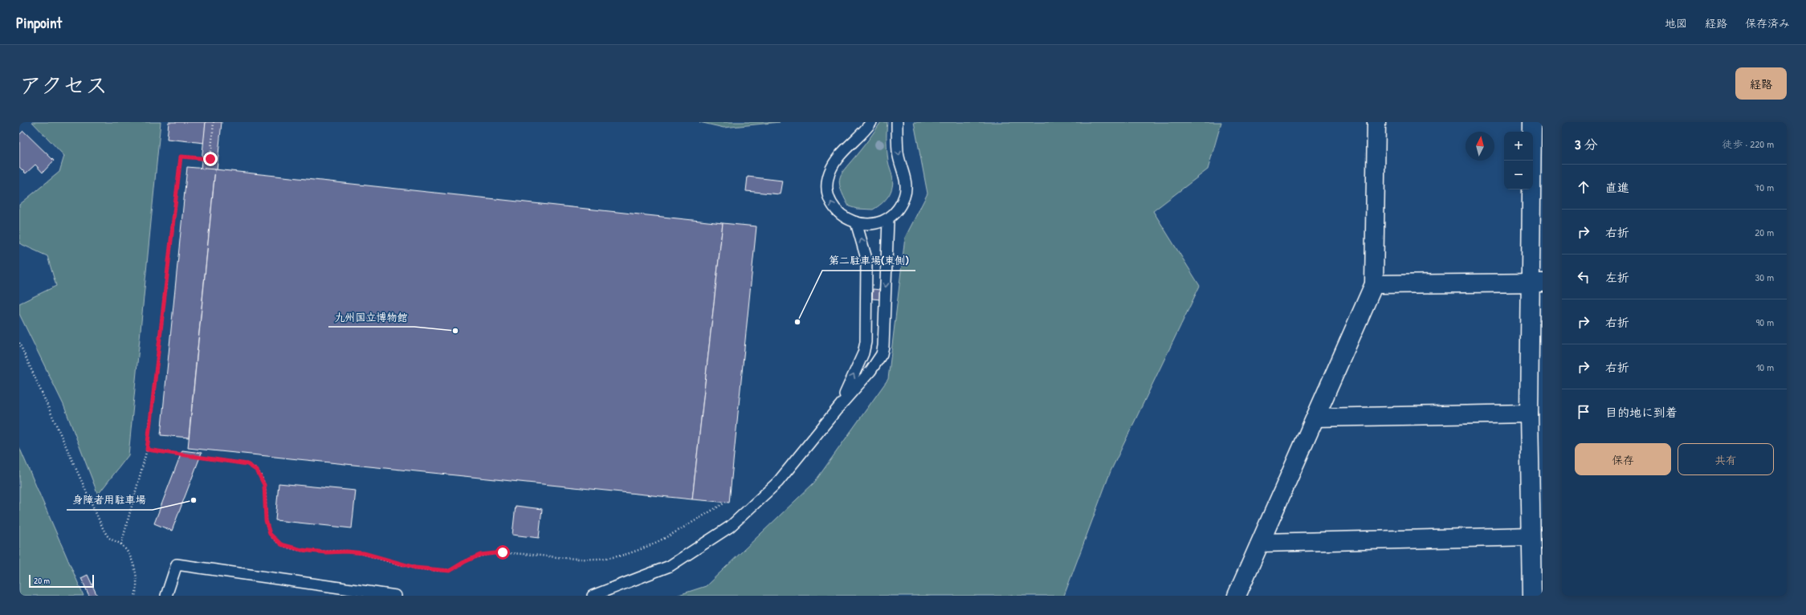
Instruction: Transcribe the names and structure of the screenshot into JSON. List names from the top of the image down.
{
  "places": ["第二駐車場(東側)", "九州国立博物館", "身障者用駐車場"],
  "scale_bar": "20 m",
  "north": "top",
  "page": {
    "header": "Pinpoint",
    "nav": ["地図", "経路", "保存済み"],
    "title": "アクセス",
    "buttons": [
      "経路",
      ["保存", "共有"]
    ],
    "heading": ["3 分", "徒歩 · 220 m"],
    "map_buttons": ["+", "−"],
    "list": [
      ["直進", "70 m"],
      ["右折", "20 m"],
      ["左折", "30 m"],
      ["右折", "90 m"],
      ["右折", "10 m"],
      "目的地に到着"
    ],
    "scale": "20 m"
  }
}
